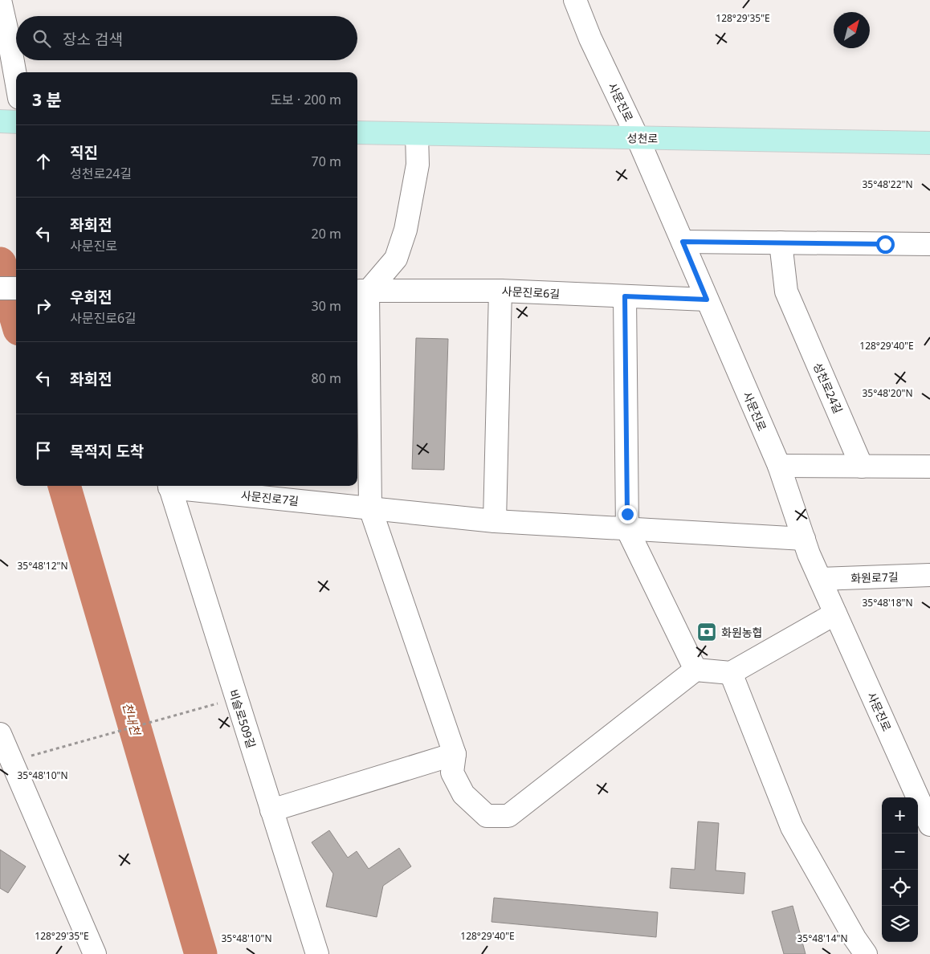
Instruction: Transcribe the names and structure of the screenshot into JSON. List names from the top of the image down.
{
  "streets": {
    "main road": ["성천로"],
    "street": [
      "사문진로",
      "사문진로6길",
      "성천로24길",
      "사문진로7길",
      "화원로7길",
      "비슬로509길"
    ]
  },
  "crossings": [
    ["사문진로", "성천로"],
    ["사문진로", "사문진로6길"],
    ["사문진로", "사문진로7길"],
    ["사문진로", "화원로7길"]
  ],
  "water": ["천내천"],
  "places": {
    "bank": ["화원농협"]
  },
  "north": "top right",
  "page": {
    "search": "장소 검색",
    "heading": ["3 분", "도보 · 200 m"],
    "list": [
      ["직진", "성천로24길", "70 m"],
      ["좌회전", "사문진로", "20 m"],
      ["우회전", "사문진로6길", "30 m"],
      ["좌회전", "80 m"],
      "목적지 도착"
    ],
    "map_buttons": ["+", "−"]
  },
  "coordinates": [
    "128°29'35\"E",
    "35°48'22\"N",
    "128°29'40\"E",
    "35°48'20\"N",
    "35°48'12\"N",
    "35°48'18\"N",
    "35°48'10\"N",
    "35°48'14\"N"
  ]
}
